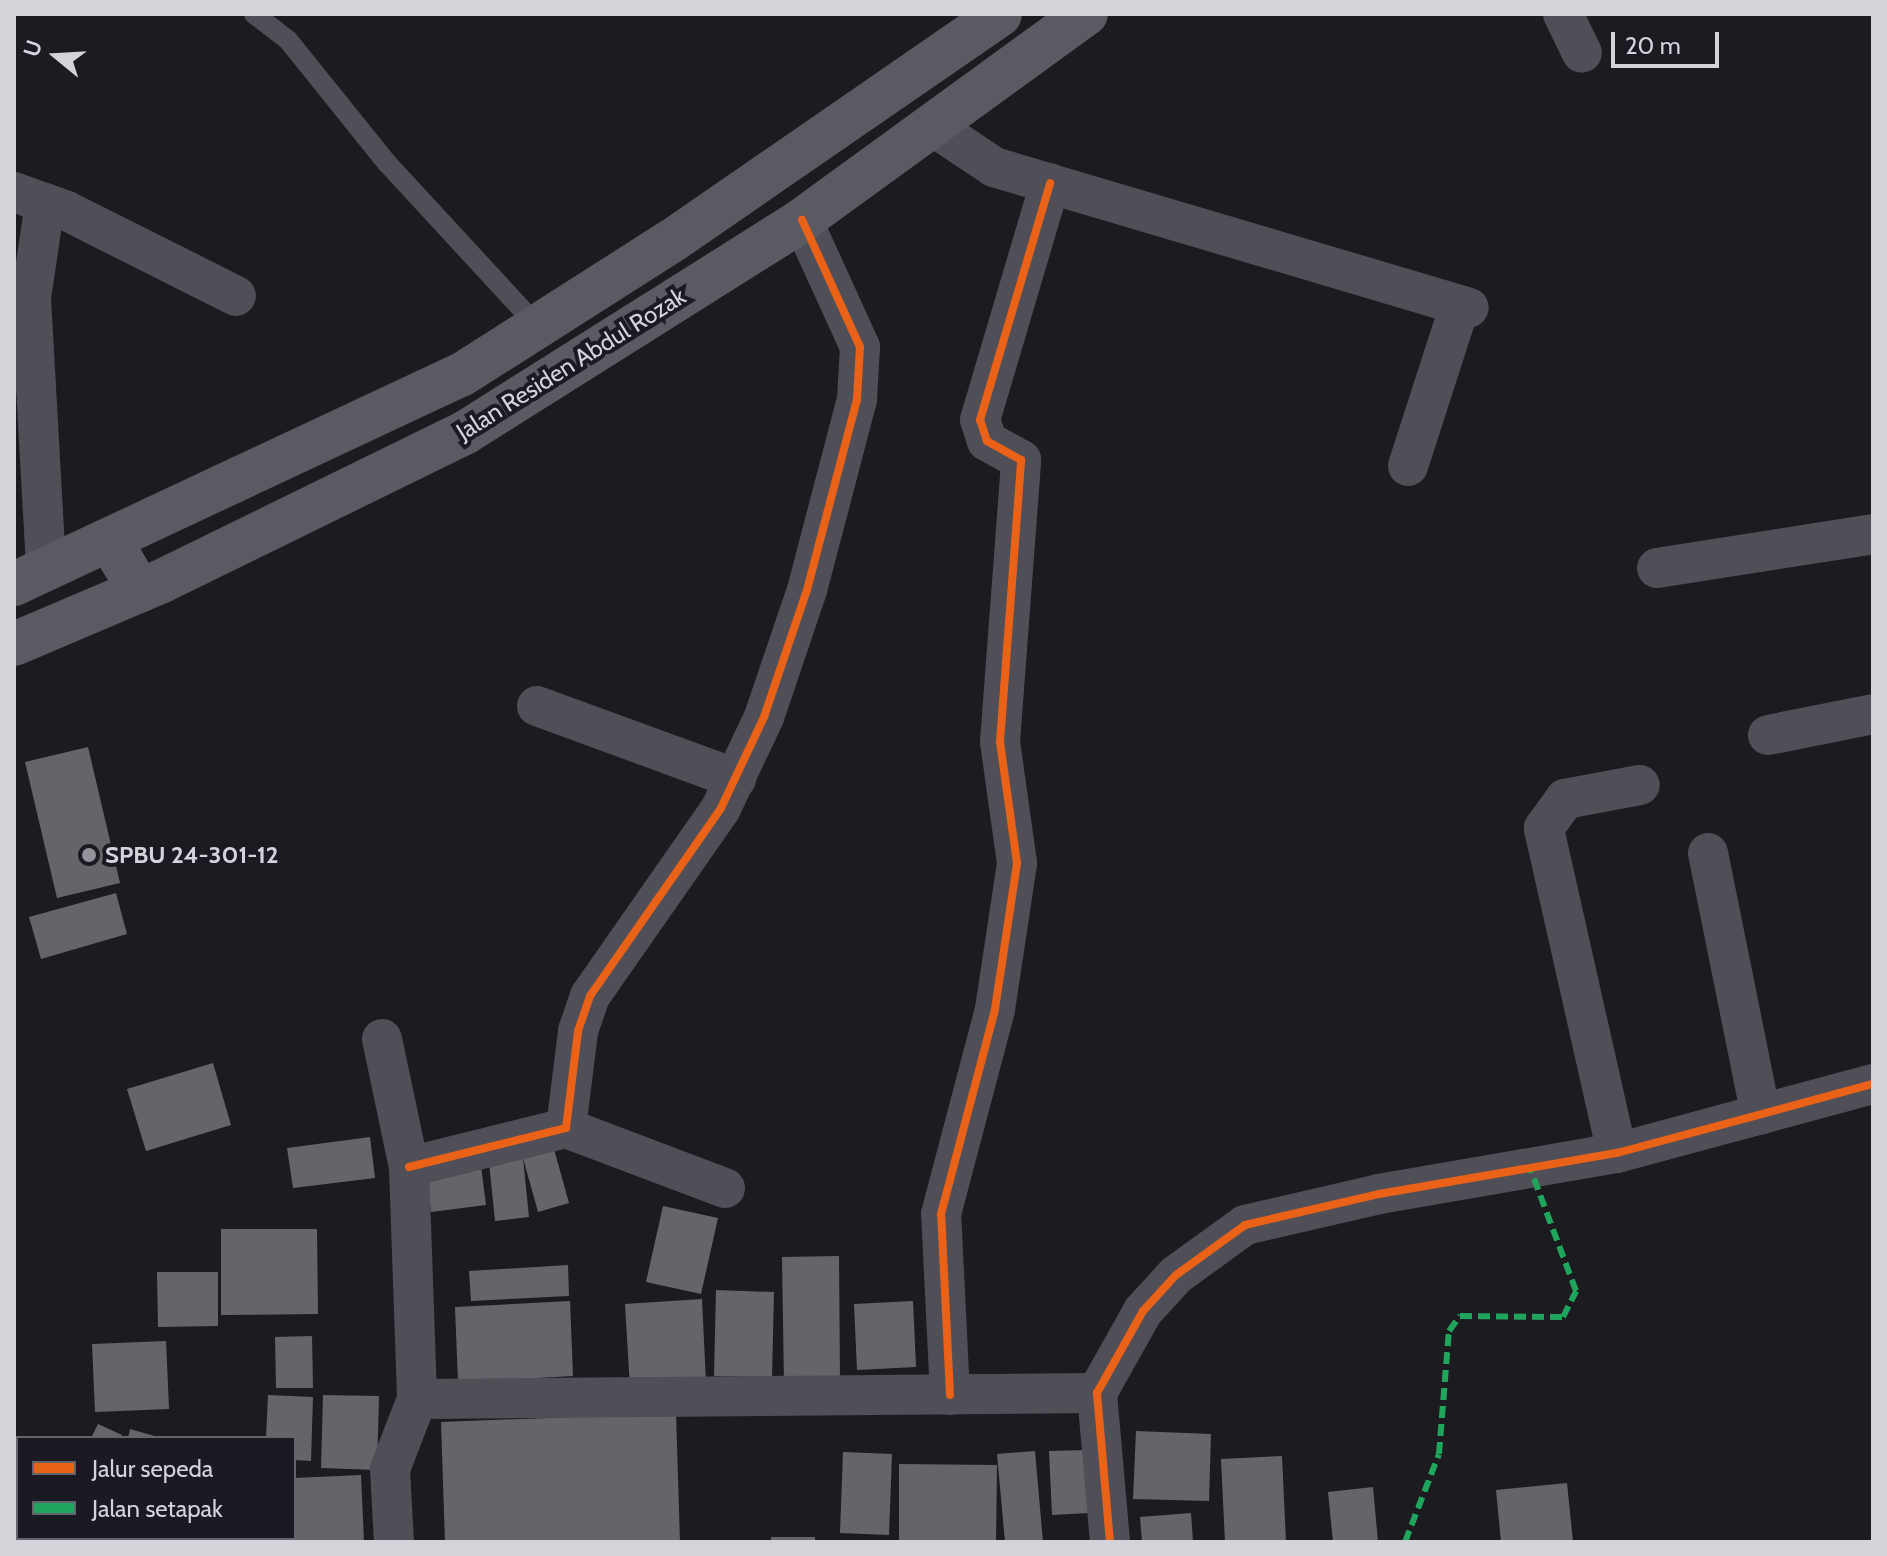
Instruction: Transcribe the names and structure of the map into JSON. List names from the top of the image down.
{
  "streets": {
    "highway": ["Jalan Residen Abdul Rozak"]
  },
  "places": ["SPBU 24-301-12"],
  "legend": ["Jalur sepeda", "Jalan setapak"],
  "scale_bar": "20 m",
  "north": "left"
}
